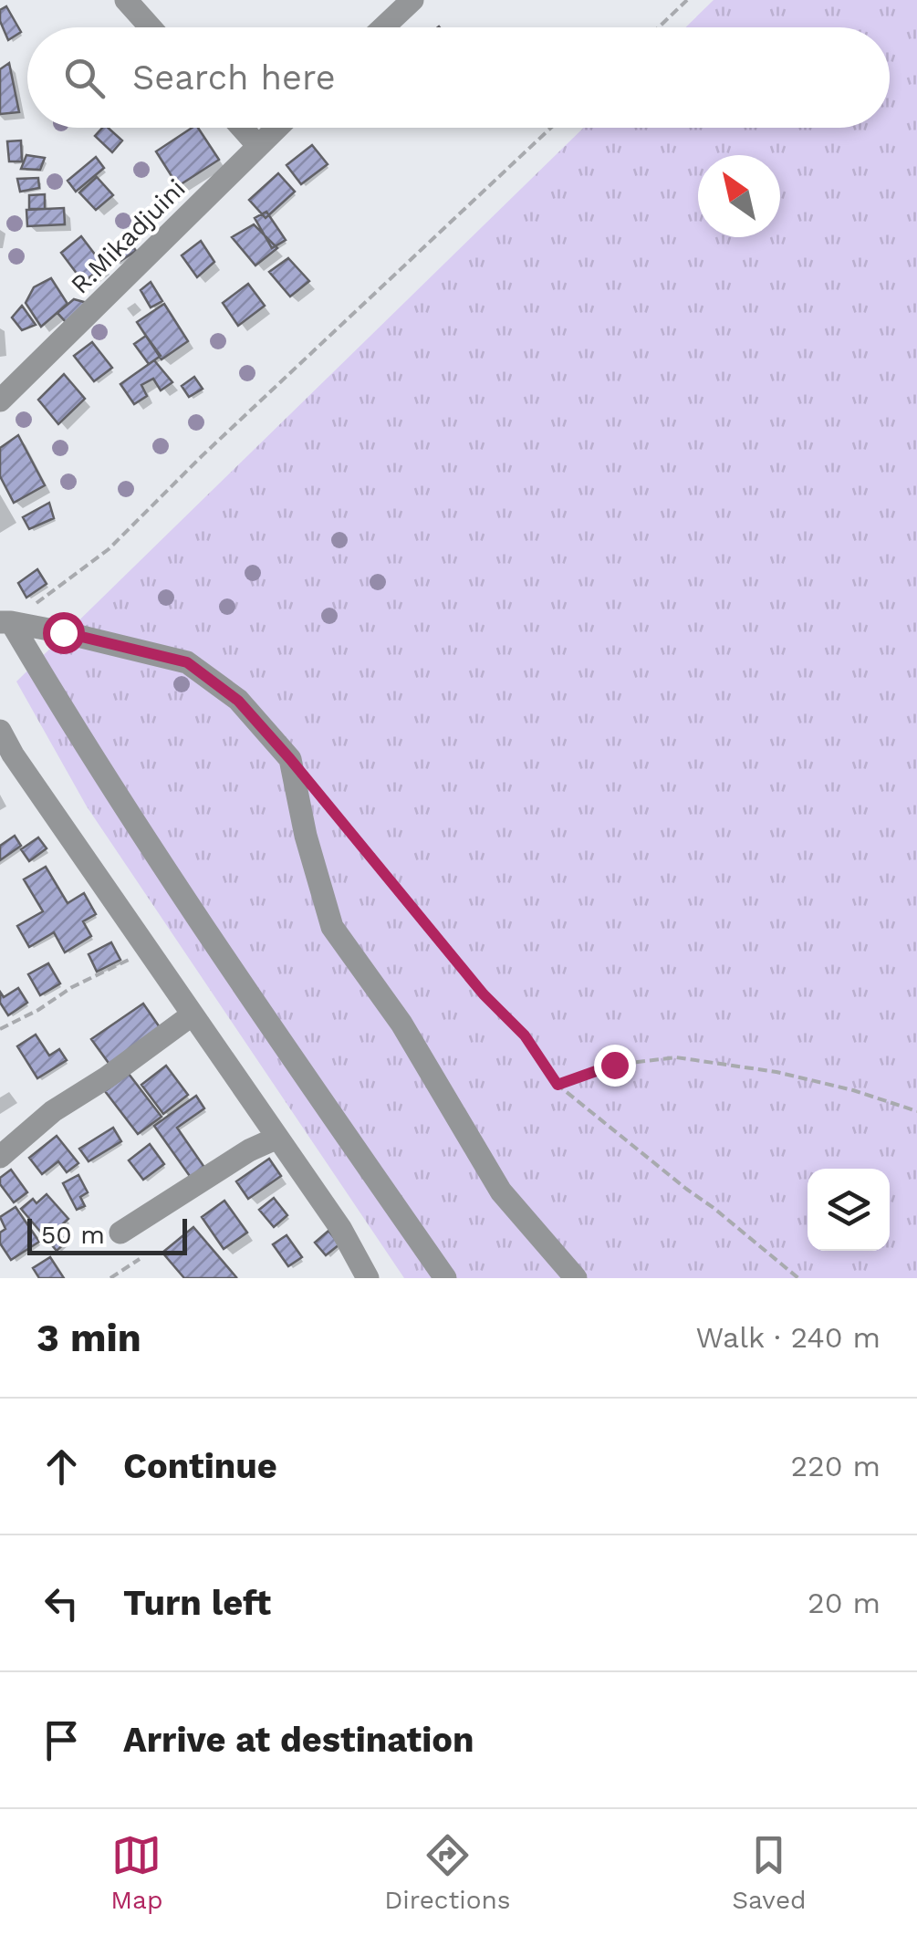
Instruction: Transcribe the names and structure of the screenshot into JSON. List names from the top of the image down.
{
  "streets": {
    "street": ["R.Mikadjuini"]
  },
  "scale_bar": "50 m",
  "north": "top left",
  "page": {
    "search": "Search here",
    "scale": "50 m",
    "heading": ["3 min", "Walk · 240 m"],
    "list": [
      ["Continue", "220 m"],
      ["Turn left", "20 m"],
      "Arrive at destination"
    ],
    "nav": ["Map", "Directions", "Saved"]
  }
}
